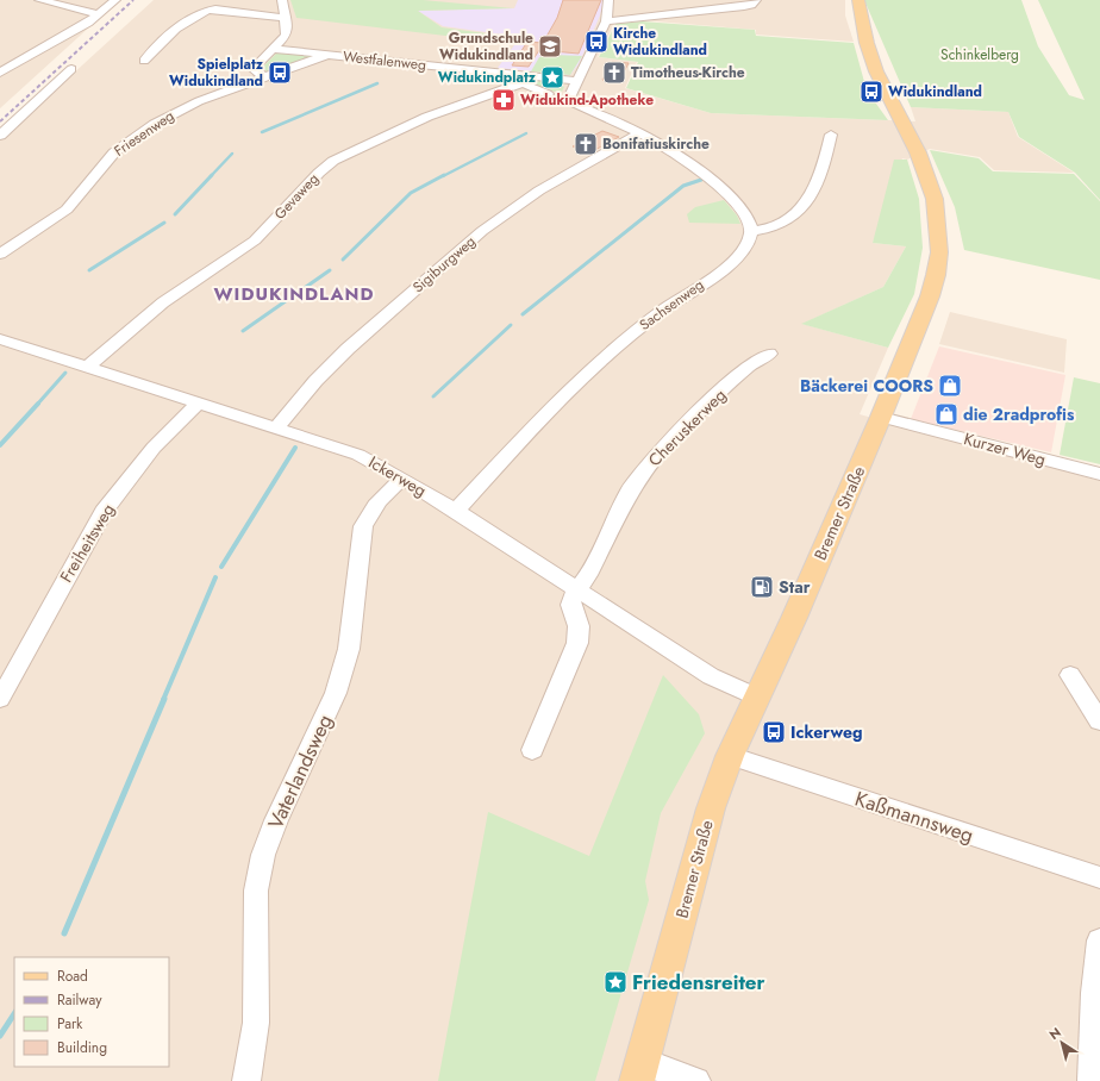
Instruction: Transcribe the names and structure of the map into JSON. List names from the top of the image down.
{
  "streets": {
    "main road": ["Bremer Straße"],
    "street": [
      "Westfalenweg",
      "Friesenweg",
      "Gevaweg",
      "Sigiburgweg",
      "Sachsenweg",
      "Cheruskerweg",
      "Kurzer Weg",
      "Ickerweg",
      "Freiheitsweg",
      "Vaterlandsweg",
      "Kaßmannsweg"
    ]
  },
  "crossings": [
    ["Westfalenweg", "Friesenweg"],
    ["Westfalenweg", "Gevaweg"],
    ["Gevaweg", "Ickerweg"],
    ["Sigiburgweg", "Ickerweg"],
    ["Sachsenweg", "Ickerweg"],
    ["Cheruskerweg", "Ickerweg"],
    ["Kurzer Weg", "Bremer Straße"],
    ["Ickerweg", "Bremer Straße"],
    ["Ickerweg", "Freiheitsweg"],
    ["Ickerweg", "Vaterlandsweg"],
    ["Bremer Straße", "Kaßmannsweg"]
  ],
  "districts": ["WIDUKINDLAND"],
  "parks": ["Schinkelberg"],
  "places": {
    "bus stop": [
      "Kirche Widukindland",
      "Spielplatz Widukindland",
      "Widukindland",
      "Ickerweg"
    ],
    "school or university": ["Grundschule Widukindland"],
    "church": ["Timotheus-Kirche", "Bonifatiuskirche"],
    "place": ["Widukindplatz", "Friedensreiter"],
    "pharmacy": ["Widukind-Apotheke"],
    "shop": ["Bäckerei COORS", "die 2radprofis"],
    "fuel station": ["Star"]
  },
  "legend": [
    "Road",
    "Railway",
    "Park",
    "Building"
  ],
  "north": "top left"
}
